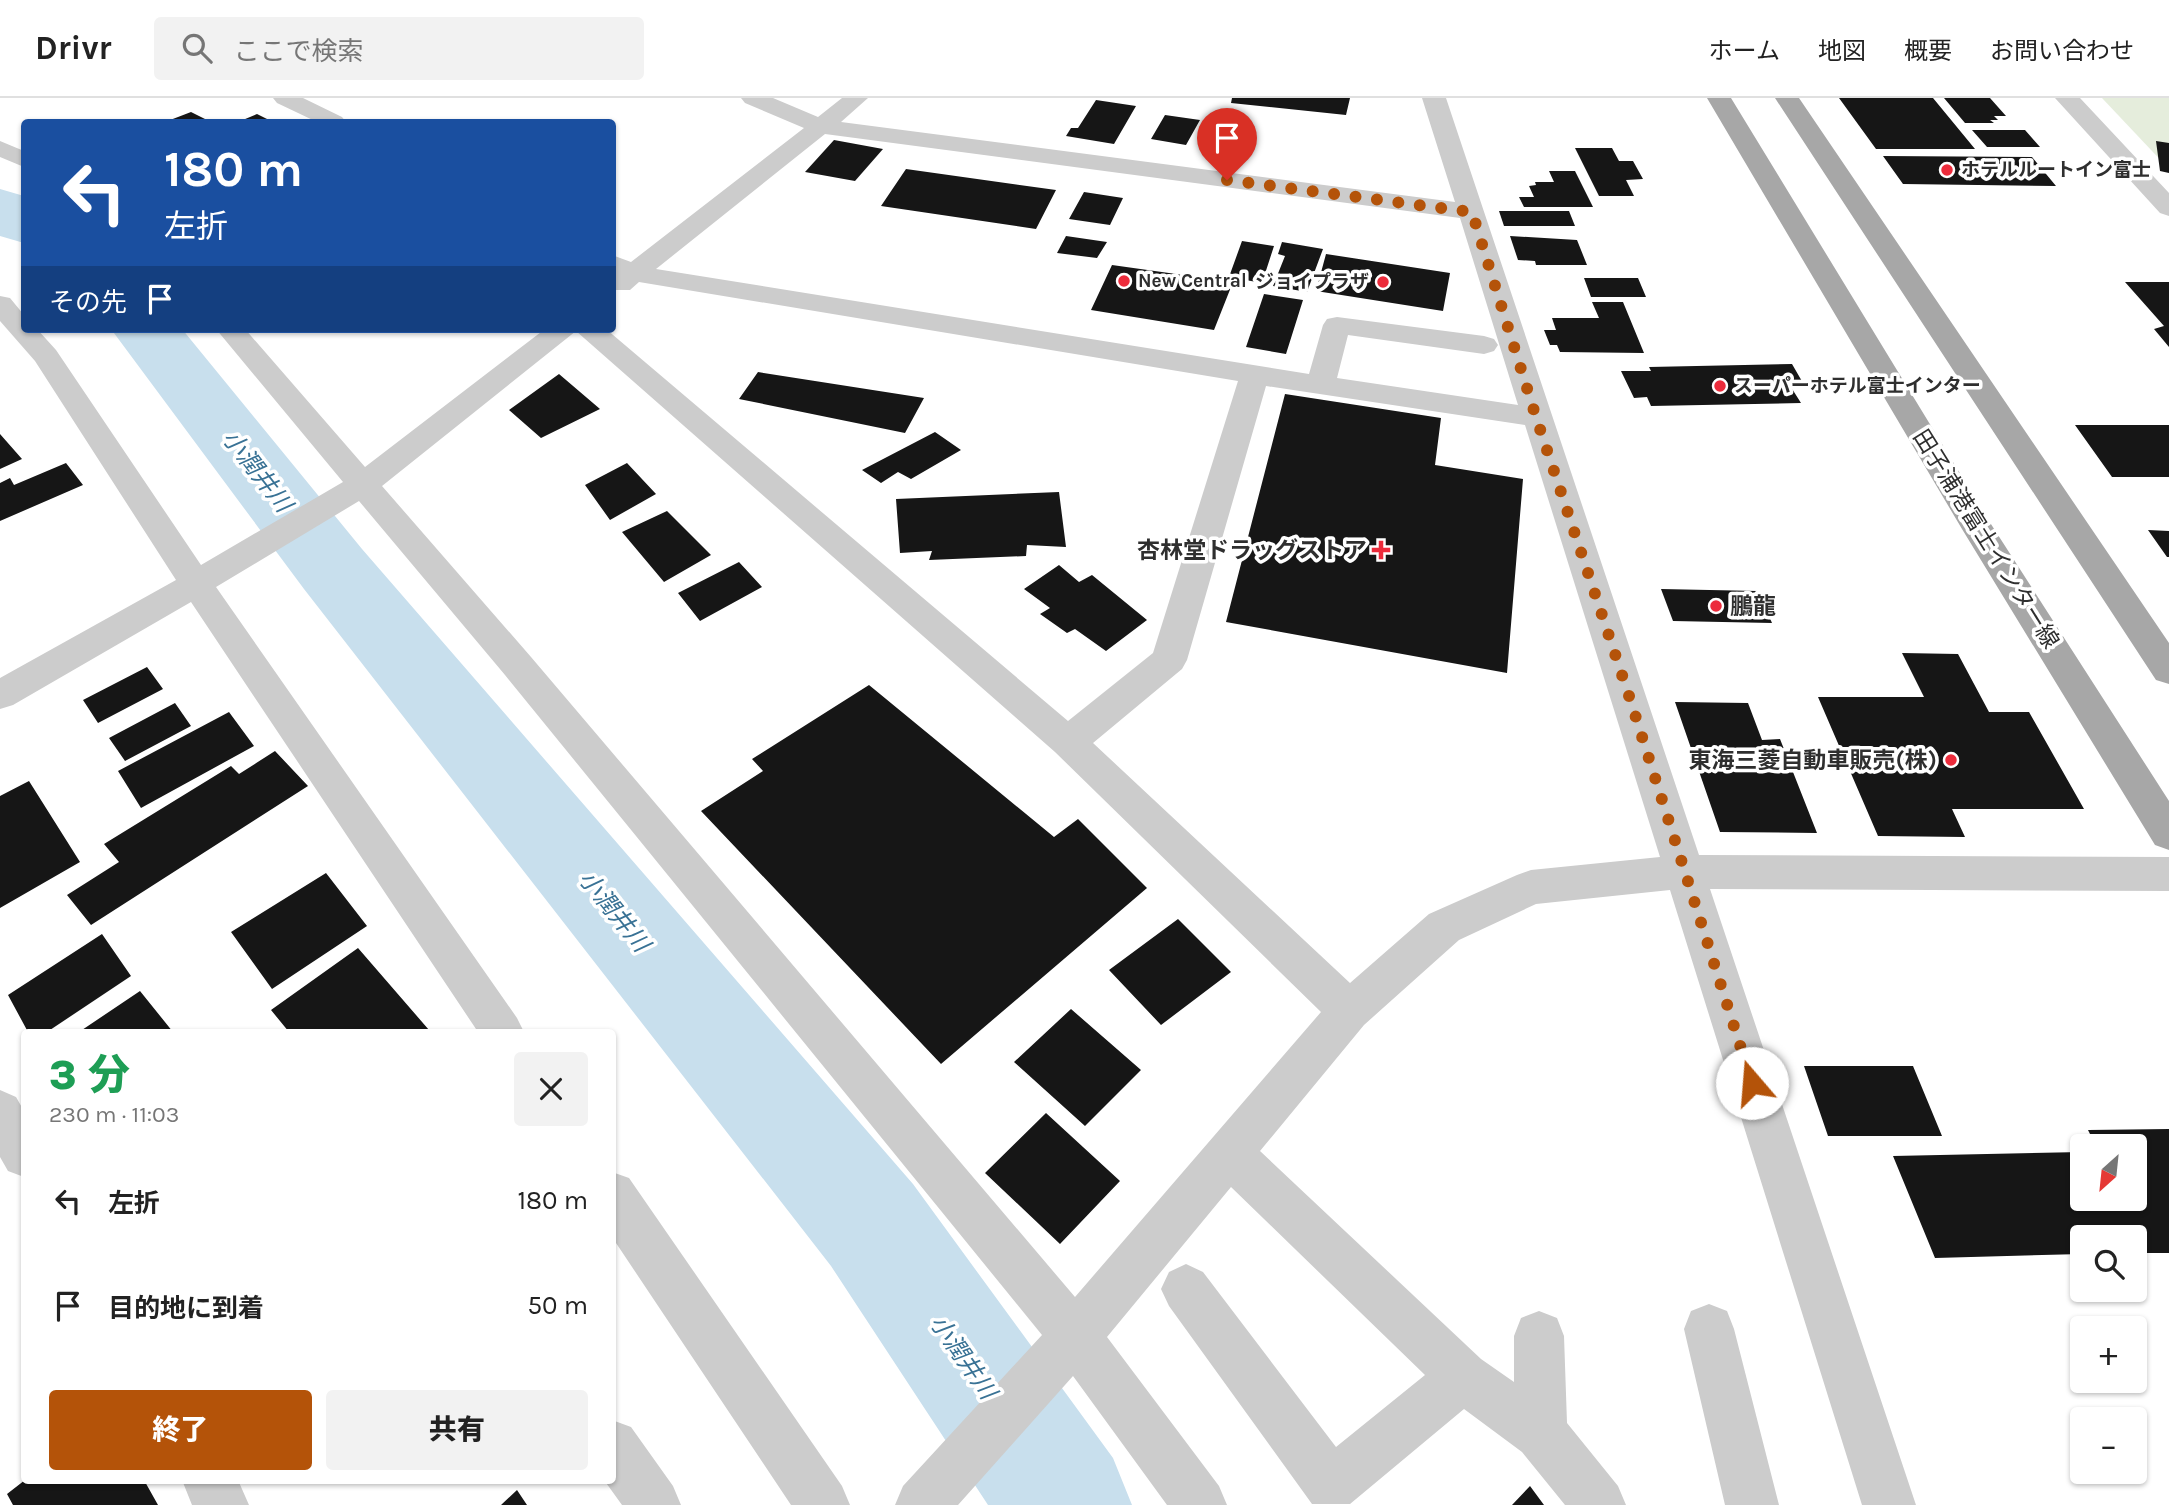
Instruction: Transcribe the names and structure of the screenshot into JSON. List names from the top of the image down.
{
  "streets": {
    "main road": ["田子浦港富士インター線"]
  },
  "water": ["小潤井川"],
  "places": {
    "other": [
      "ホテルルートイン富士",
      "New Central",
      "ジョイプラザ",
      "スーパーホテル富士インター",
      "鵬龍",
      "東海三菱自動車販売(株)"
    ],
    "health": ["杏林堂ドラッグストア"]
  },
  "north": "bottom left",
  "page": {
    "header": "Drivr",
    "search": "ここで検索",
    "nav": [
      "ホーム",
      "地図",
      "概要",
      "お問い合わせ"
    ],
    "turn": ["180 m", "左折"],
    "then": "その先",
    "heading": ["3 分", "230 m · 11:03"],
    "map_buttons": ["+", "−"],
    "list": [
      {
        "name": "左折",
        "value": "180 m"
      },
      {
        "name": "目的地に到着",
        "value": "50 m"
      }
    ],
    "buttons": ["終了", "共有"]
  }
}
